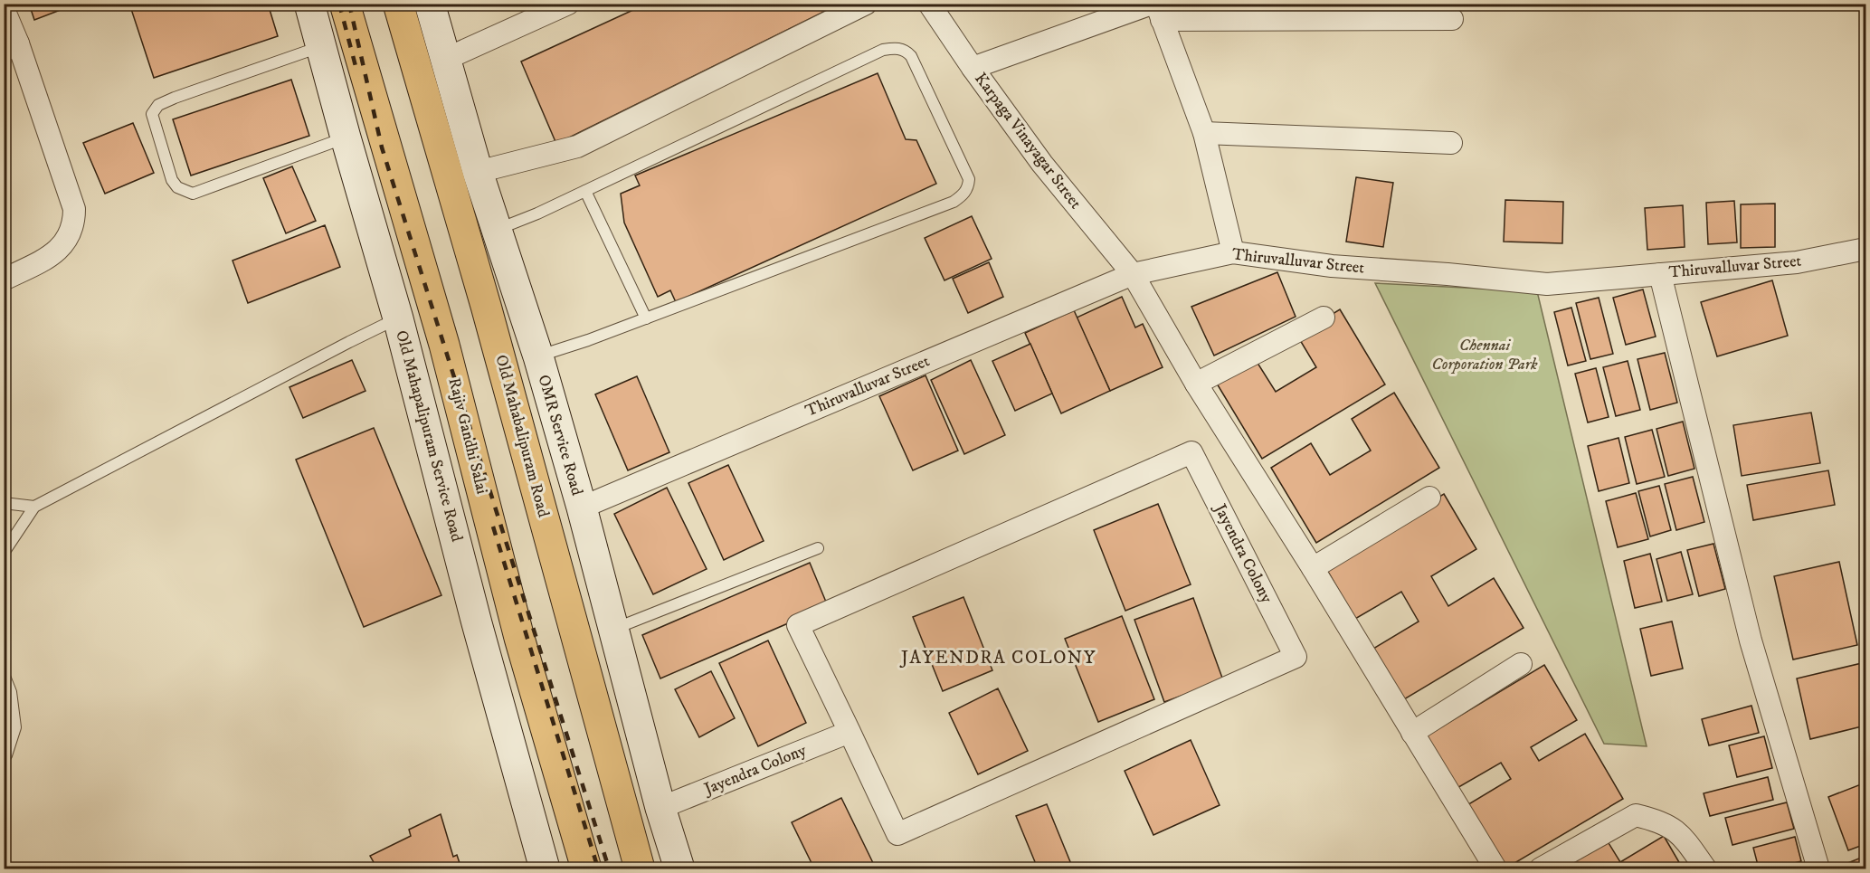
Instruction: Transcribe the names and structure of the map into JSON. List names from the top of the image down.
{
  "streets": {
    "main road": ["Rajiv Gandhi Salai", "Old Mahabalipuram Road"],
    "street": [
      "Karpaga Vinayagar Street",
      "Thiruvalluvar Street",
      "OMR Service Road",
      "Old Mahapalipuram Service Road",
      "Jayendra Colony"
    ]
  },
  "crossings": [
    ["Karpaga Vinayagar Street", "Thiruvalluvar Street"],
    ["Thiruvalluvar Street", "OMR Service Road"],
    ["OMR Service Road", "Jayendra Colony"]
  ],
  "districts": ["JAYENDRA COLONY"],
  "parks": ["Chennai Corporation Park"]
}
